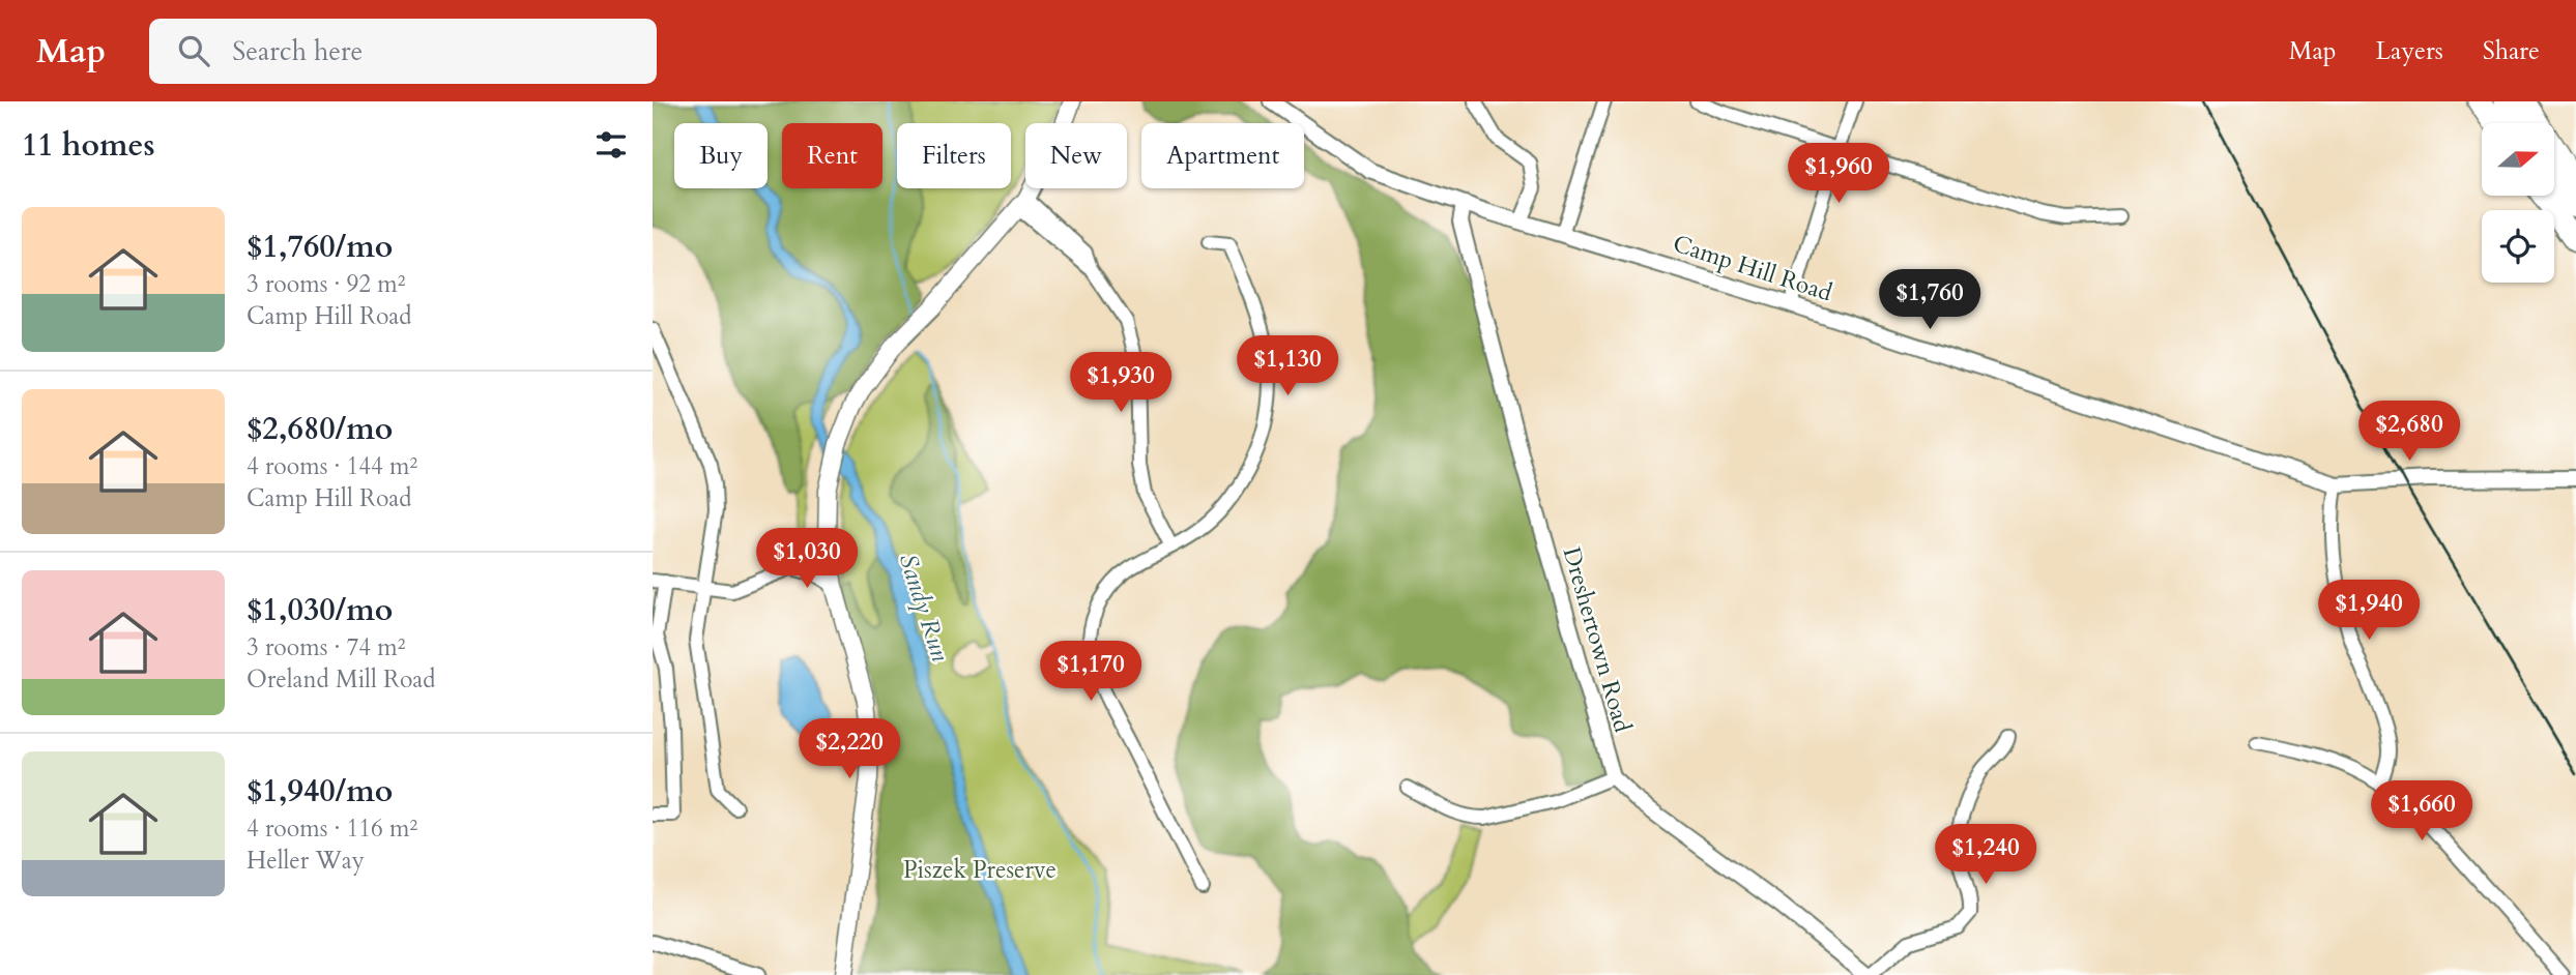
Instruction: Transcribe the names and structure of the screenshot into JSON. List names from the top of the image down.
{
  "streets": {
    "street": ["Camp Hill Road", "Dreshertown Road"]
  },
  "crossings": [
    ["Camp Hill Road", "Dreshertown Road"]
  ],
  "water": ["Sandy Run"],
  "parks": ["Piszek Preserve"],
  "north": "right",
  "page": {
    "header": "Map",
    "search": "Search here",
    "nav": ["Map", "Layers", "Share"],
    "heading": "11 homes",
    "chip": [
      "Buy",
      "Rent",
      "Filters",
      "New",
      "Apartment"
    ],
    "price": [
      "$1,960",
      "$1,760",
      "$1,130",
      "$1,930",
      "$2,680",
      "$1,030",
      "$1,940",
      "$1,170",
      "$2,220",
      "$1,660",
      "$1,240"
    ],
    "list": [
      {
        "name": "$1,760/mo",
        "note": "3 rooms · 92 m² · Camp Hill Road"
      },
      {
        "name": "$2,680/mo",
        "note": "4 rooms · 144 m² · Camp Hill Road"
      },
      {
        "name": "$1,030/mo",
        "note": "3 rooms · 74 m² · Oreland Mill Road"
      },
      {
        "name": "$1,940/mo",
        "note": "4 rooms · 116 m² · Heller Way"
      }
    ]
  }
}
